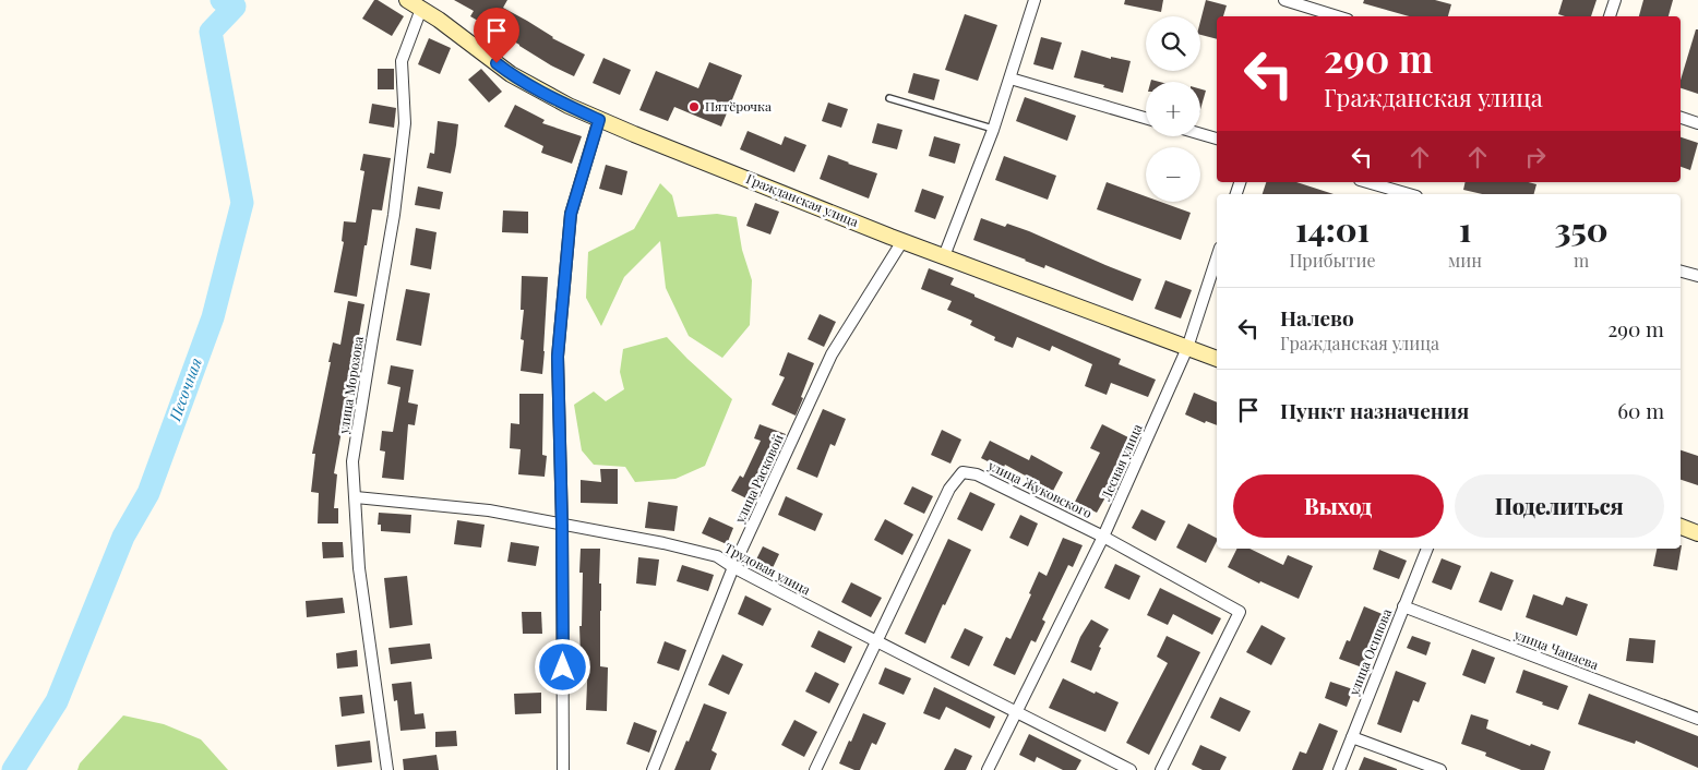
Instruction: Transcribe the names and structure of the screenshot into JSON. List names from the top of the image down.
{
  "streets": {
    "street": [
      "Гражданская улица",
      "улица Морозова",
      "Лесная улица",
      "улица Расковой",
      "улица Жуковского",
      "Трудовая улица",
      "улица Чапаева",
      "улица Осипова"
    ]
  },
  "crossings": [
    ["Гражданская улица", "улица Морозова"],
    ["Гражданская улица", "Лесная улица"],
    ["Гражданская улица", "улица Расковой"],
    ["улица Морозова", "Трудовая улица"],
    ["Лесная улица", "улица Жуковского"],
    ["Лесная улица", "Трудовая улица"],
    ["улица Расковой", "Трудовая улица"],
    ["улица Жуковского", "Трудовая улица"],
    ["улица Чапаева", "улица Осипова"]
  ],
  "water": ["Песочная"],
  "places": ["Пятёрочка"],
  "page": {
    "map_buttons": ["+", "−"],
    "turn": ["290 m", "Гражданская улица"],
    "eta": [
      "14:01",
      "Прибытие",
      "1",
      "мин",
      "350",
      "m"
    ],
    "list": [
      {
        "name": "Налево",
        "note": "Гражданская улица",
        "value": "290 m"
      },
      {
        "name": "Пункт назначения",
        "value": "60 m"
      }
    ],
    "buttons": ["Выход", "Поделиться"]
  }
}
